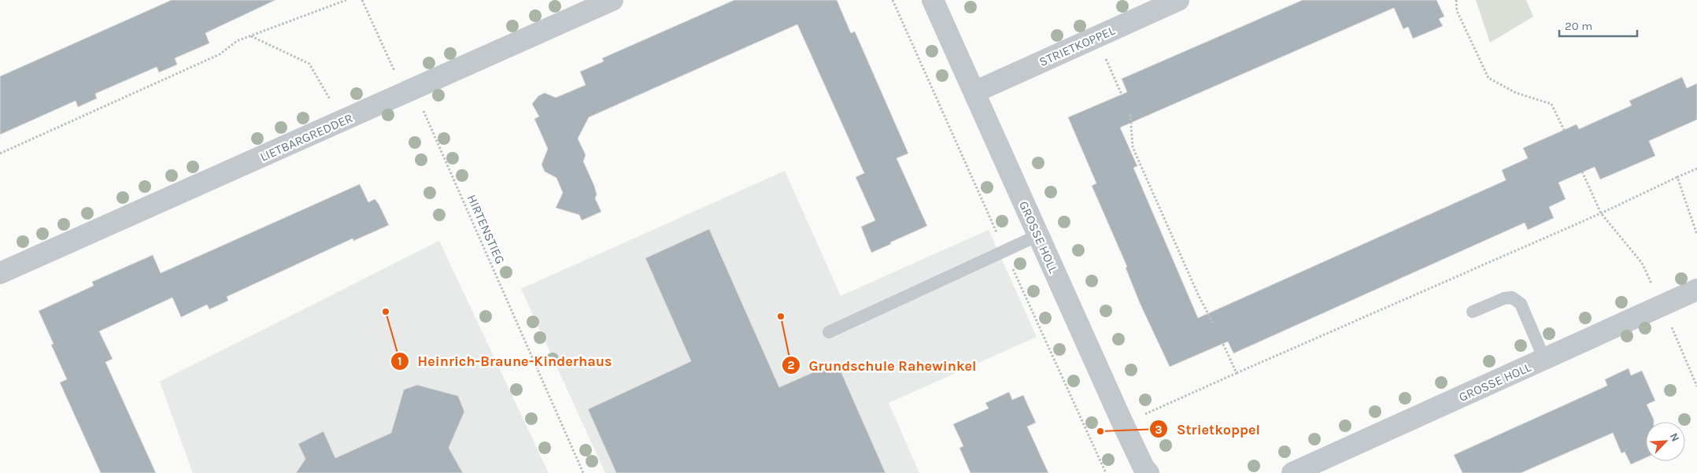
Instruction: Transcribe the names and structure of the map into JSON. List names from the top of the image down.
{
  "streets": {
    "street": ["STRIETKOPPEL", "LIETBARGREDDER", "GROSSE HOLL"],
    "path": ["HIRTENSTIEG"]
  },
  "crossings": [
    ["STRIETKOPPEL", "GROSSE HOLL"],
    ["LIETBARGREDDER", "HIRTENSTIEG"]
  ],
  "places": ["Heinrich-Braune-Kinderhaus", "Grundschule Rahewinkel", "Strietkoppel"],
  "scale_bar": "20 m",
  "north": "top right"
}
